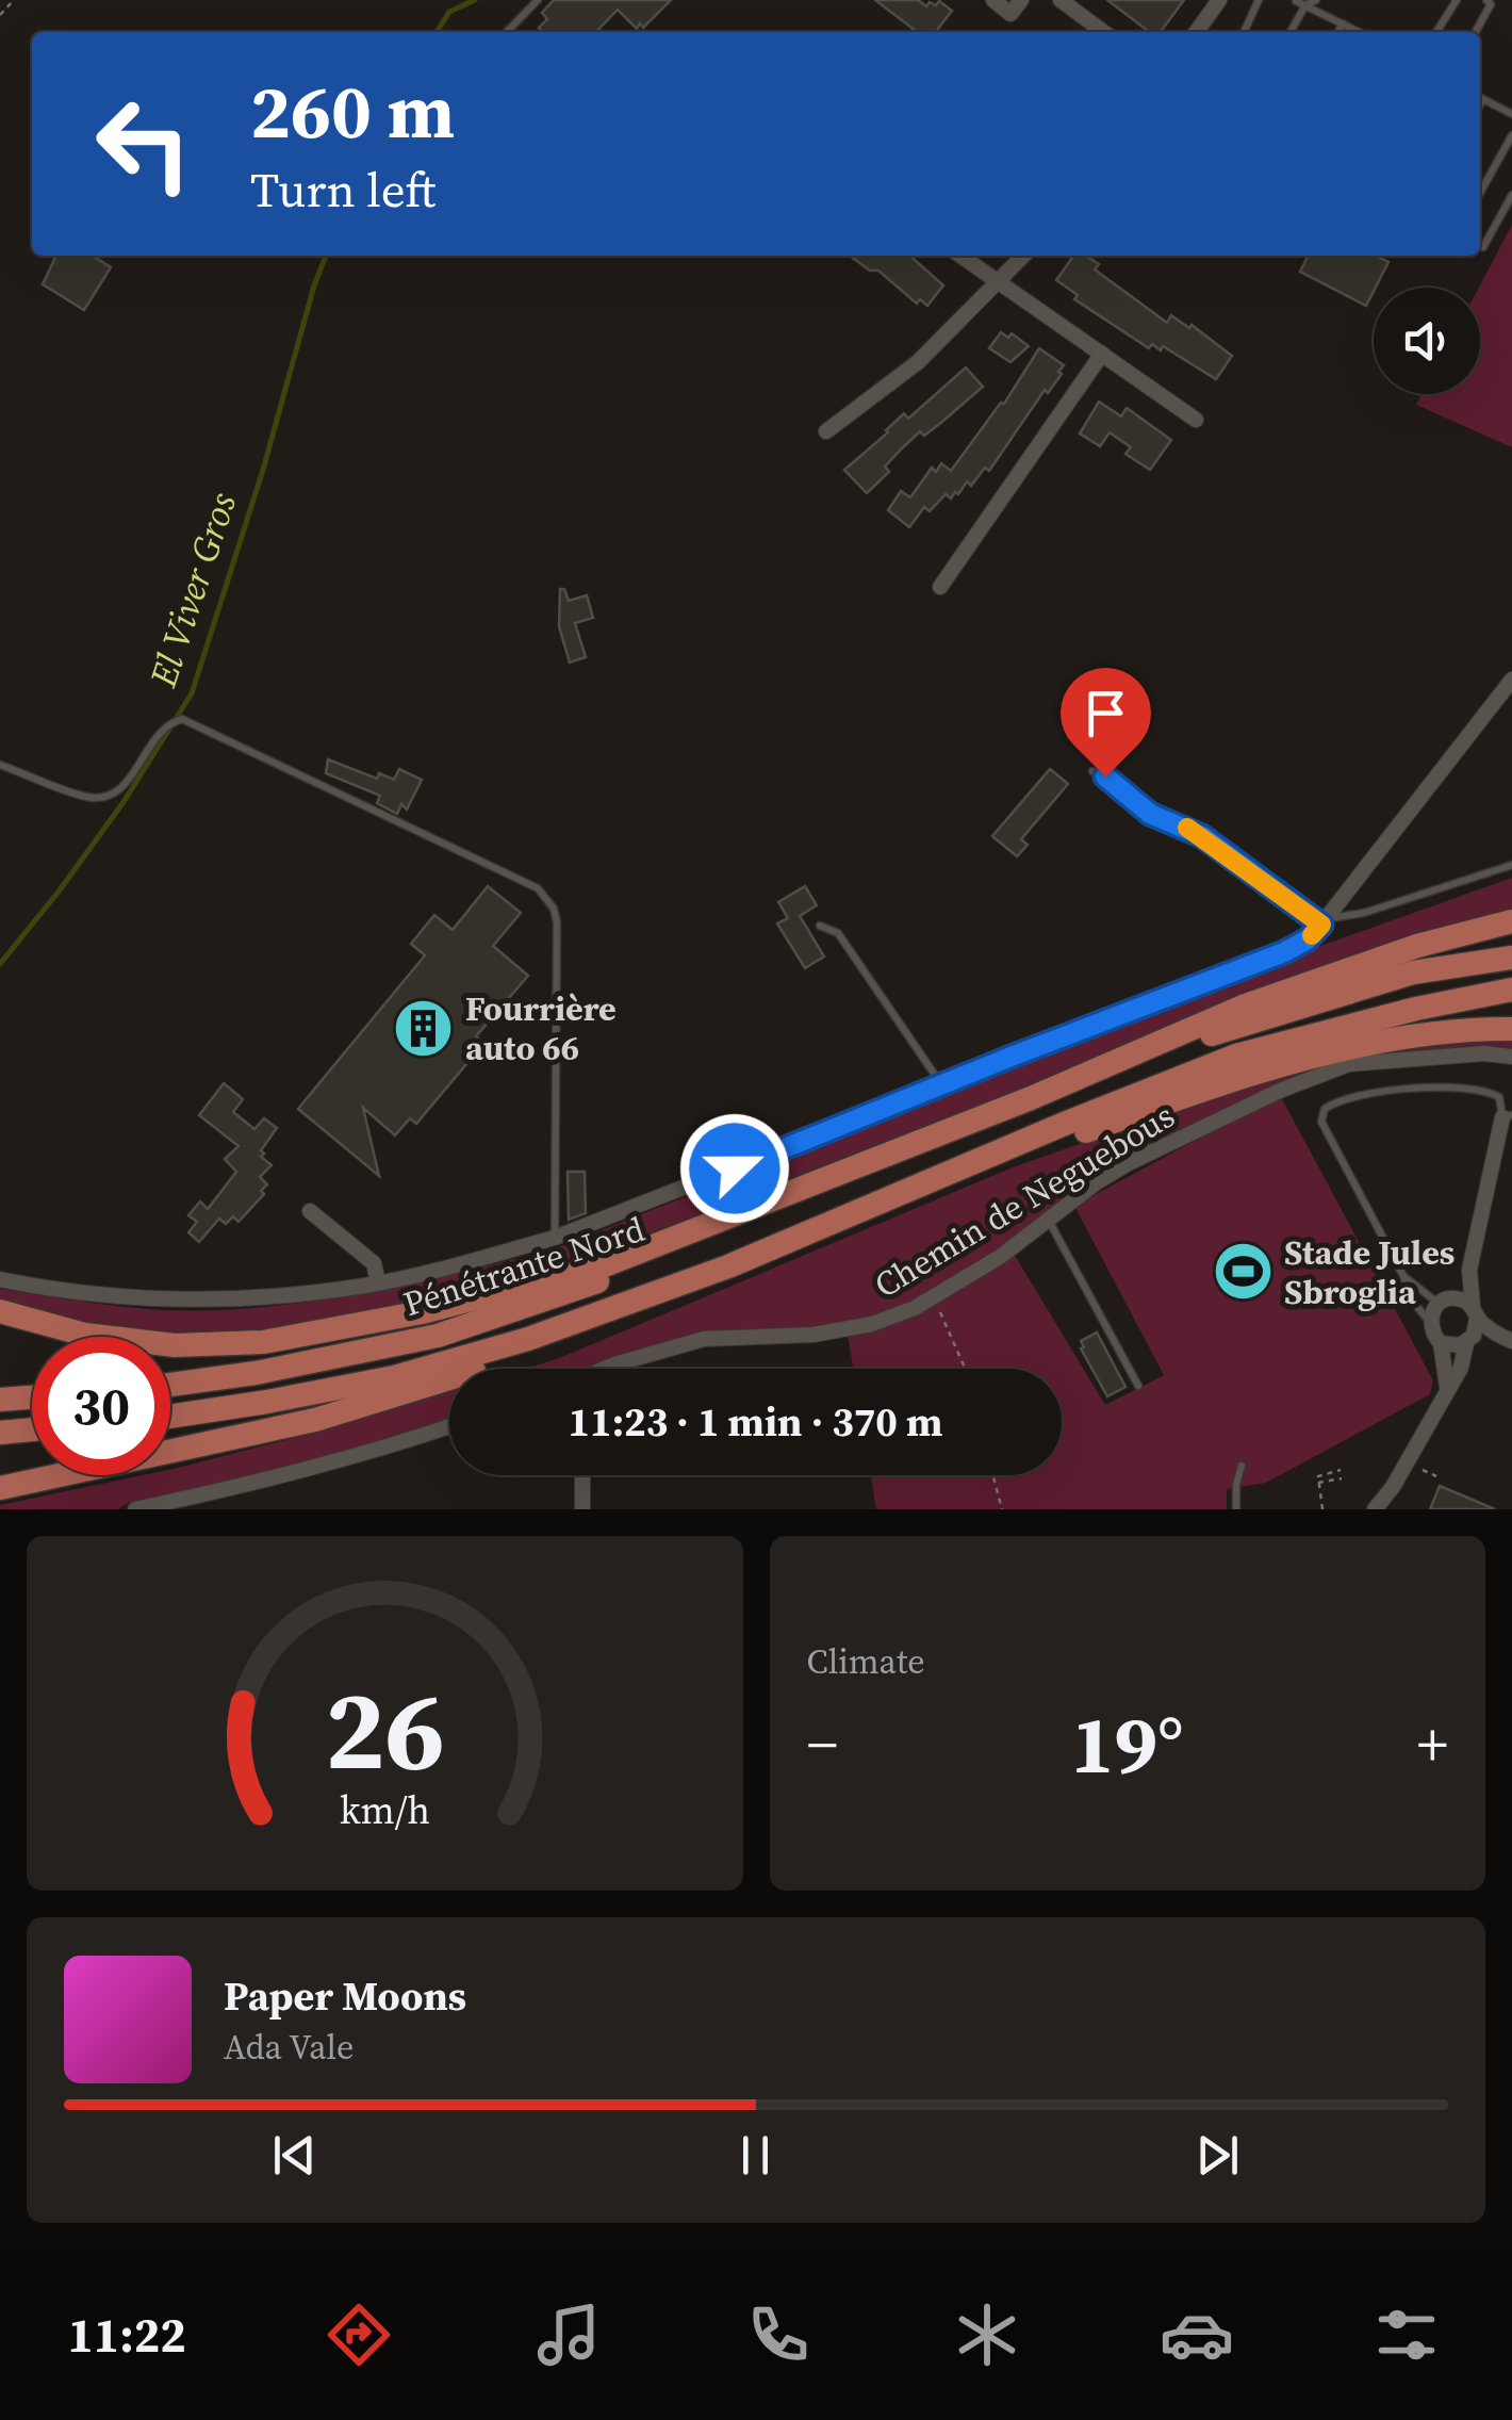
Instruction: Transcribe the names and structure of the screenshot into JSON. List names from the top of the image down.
{
  "streets": {
    "highway": ["Pénétrante Nord"],
    "street": ["Chemin de Neguebous"]
  },
  "water": ["El Viver Gros"],
  "places": {
    "building": ["Fourrière auto 66"],
    "sports": ["Stade Jules Sbroglia"]
  },
  "page": {
    "turn": ["260 m", "Turn left"],
    "limit": "30",
    "trip": "11:23 · 1 min · 370 m",
    "tile": "Climate",
    "heat": ["−", "19°", "+"],
    "song": ["Paper Moons", "Ada Vale"],
    "tabs": "11:22",
    "gauge": ["26", "km/h"]
  }
}
